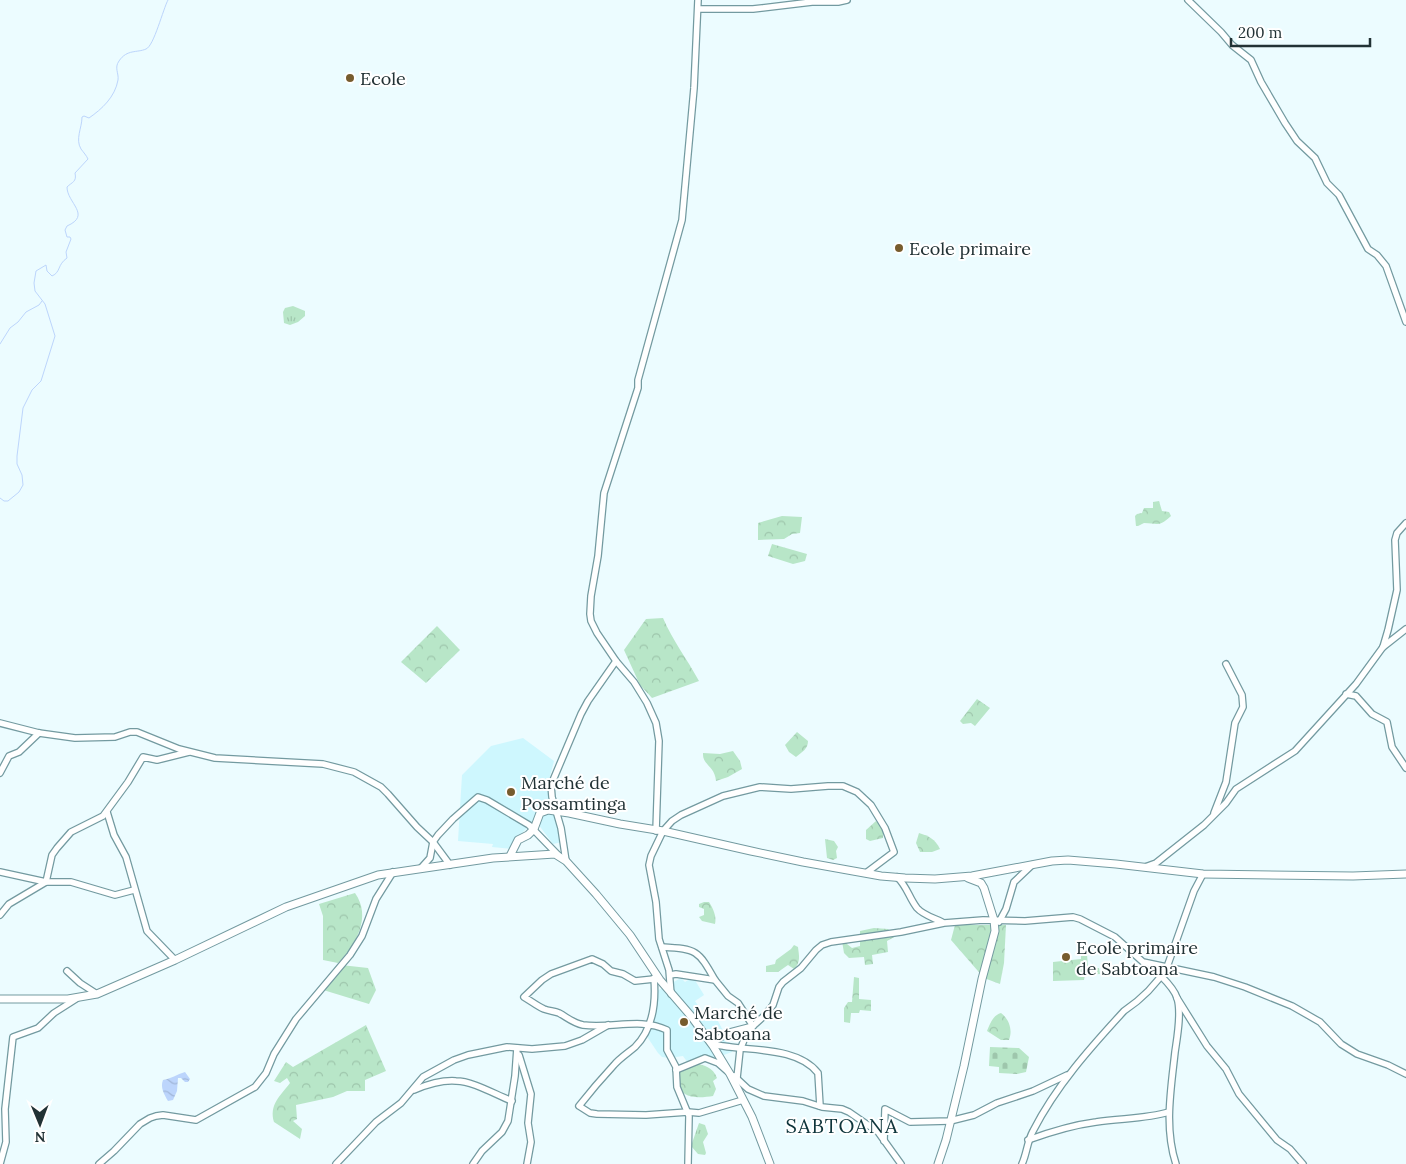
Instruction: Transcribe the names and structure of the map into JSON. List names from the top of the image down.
{
  "districts": ["SABTOANA"],
  "places": [
    "Ecole",
    "Ecole primaire",
    "Marché de Possamtinga",
    "Ecole primaire de Sabtoana",
    "Marché de Sabtoana"
  ],
  "scale_bar": "200 m",
  "north": "bottom"
}
